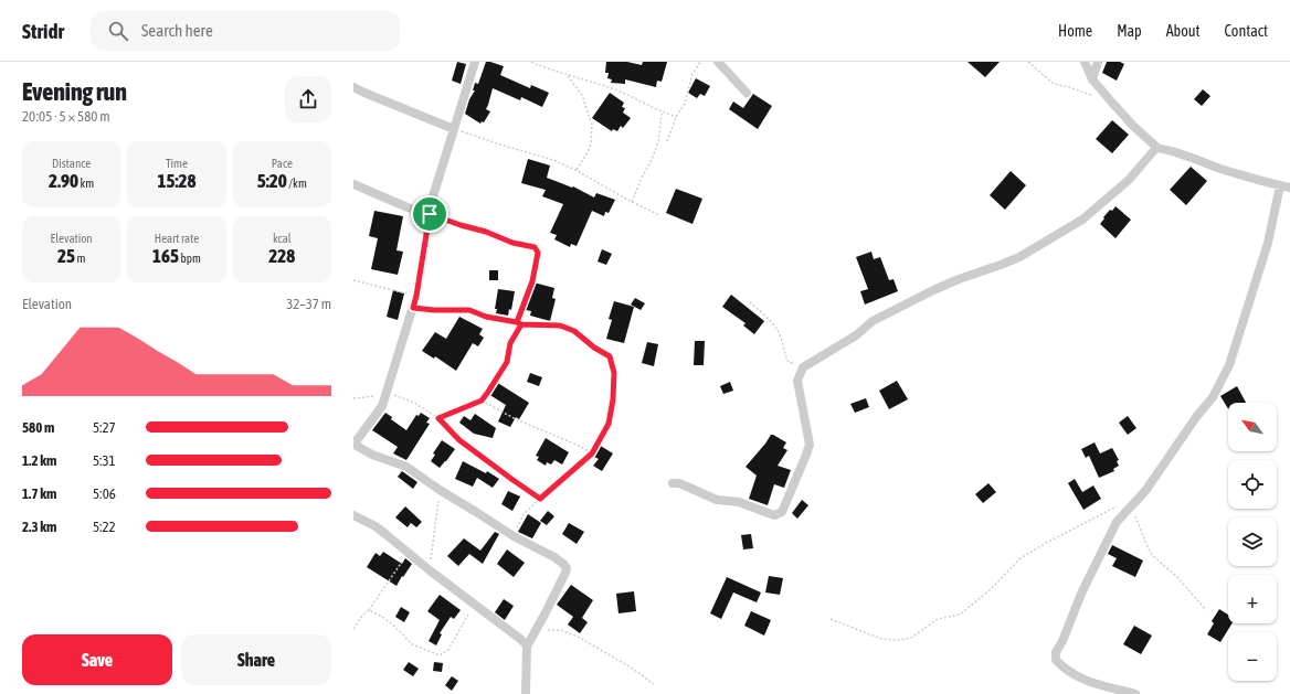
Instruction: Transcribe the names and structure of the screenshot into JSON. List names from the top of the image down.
{
  "north": "top left",
  "page": {
    "header": "Stridr",
    "search": "Search here",
    "nav": [
      "Home",
      "Map",
      "About",
      "Contact"
    ],
    "heading": ["Evening run", "20:05 · 5 × 580 m"],
    "stats": [
      ["Distance", "2.90 km"],
      ["Time", "15:28"],
      ["Pace", "5:20 /km"],
      ["Elevation", "25 m"],
      ["Heart rate", "165 bpm"],
      ["kcal", "228"]
    ],
    "chart": ["Elevation", "32–37 m"],
    "map_buttons": ["+", "−"],
    "list": [
      {
        "name": "580 m",
        "note": "5:27"
      },
      {
        "name": "1.2 km",
        "note": "5:31"
      },
      {
        "name": "1.7 km",
        "note": "5:06"
      },
      {
        "name": "2.3 km",
        "note": "5:22"
      }
    ],
    "buttons": ["Save", "Share"]
  }
}
